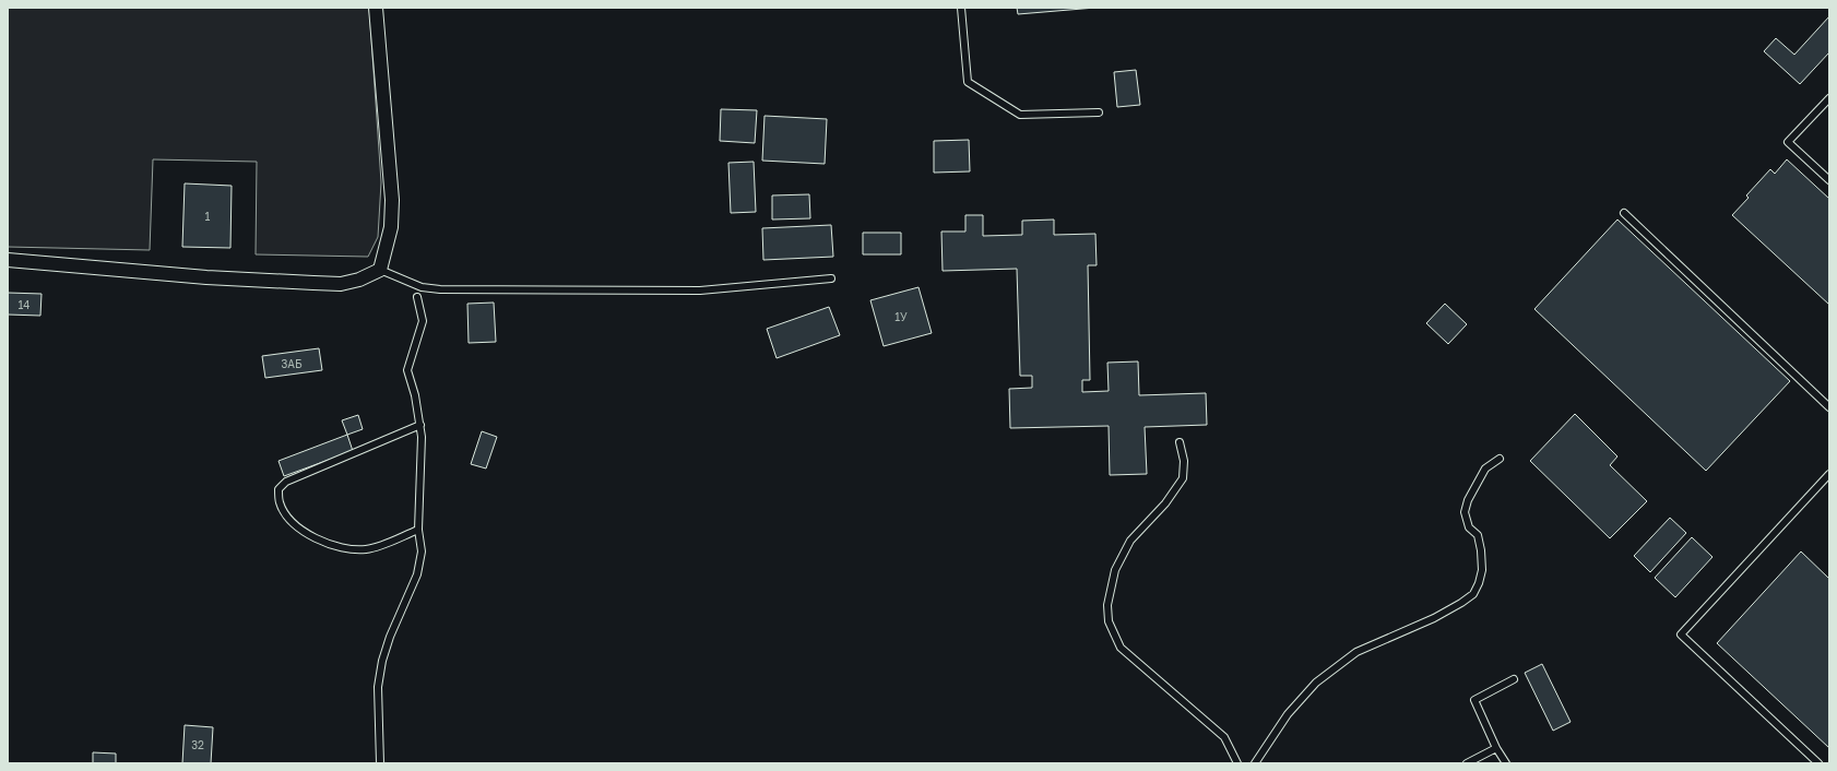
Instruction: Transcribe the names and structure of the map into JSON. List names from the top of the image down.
{
  "house_numbers": [
    "1",
    "14",
    "1У",
    "3АБ",
    "32"
  ]
}
